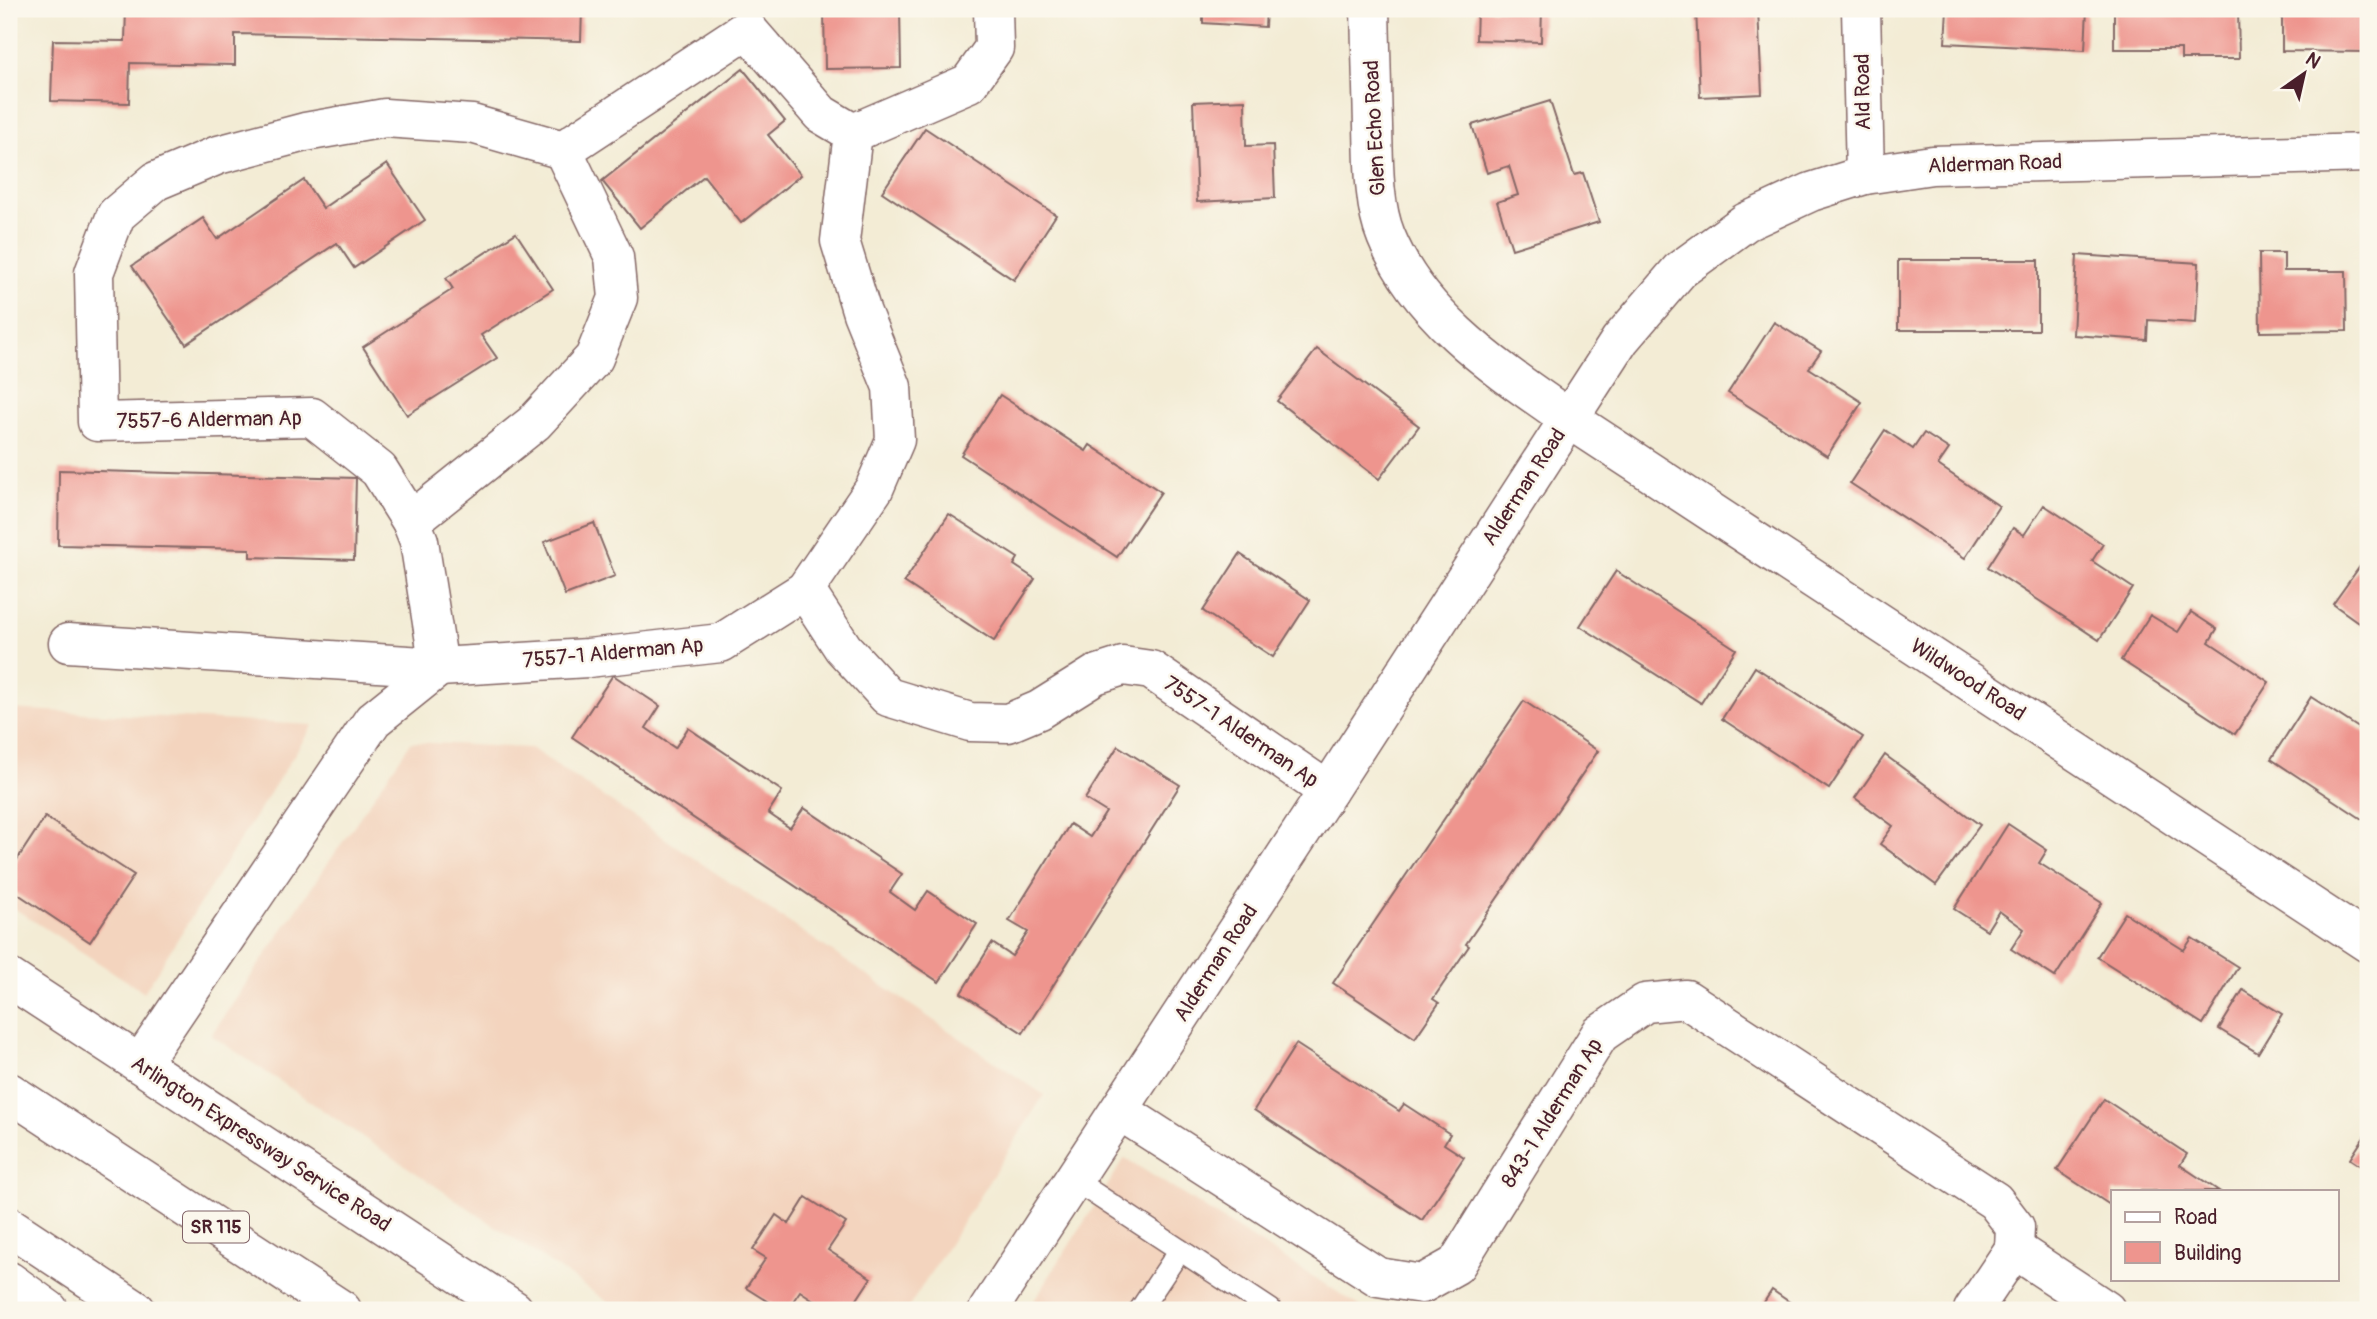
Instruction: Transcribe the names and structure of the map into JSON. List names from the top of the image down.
{
  "streets": {
    "main road": [
      "Ald Road",
      "Glen Echo Road",
      "Alderman Road",
      "7557-6 Alderman Ap",
      "7557-1 Alderman Ap",
      "Wildwood Road",
      "843-1 Alderman Ap",
      "Arlington Expressway Service Road",
      "SR 115"
    ]
  },
  "crossings": [
    ["Ald Road", "Alderman Road"],
    ["Glen Echo Road", "Alderman Road"],
    ["Glen Echo Road", "Wildwood Road"],
    ["Alderman Road", "7557-1 Alderman Ap"],
    ["Alderman Road", "Wildwood Road"],
    ["Alderman Road", "843-1 Alderman Ap"]
  ],
  "legend": ["Road", "Building"],
  "north": "top right"
}
